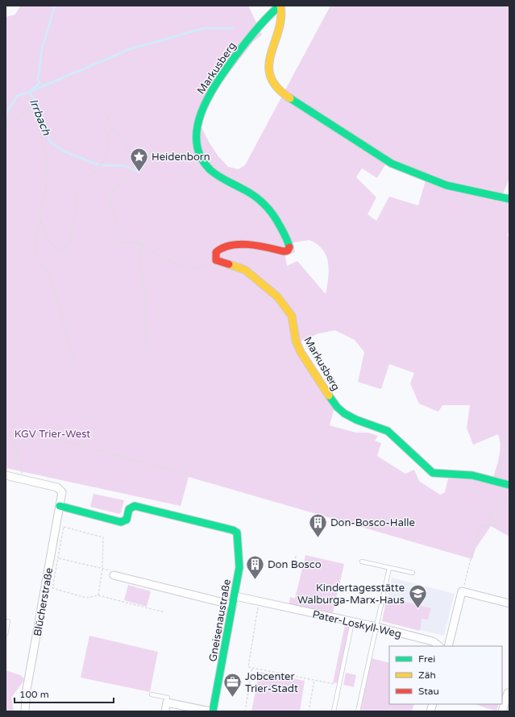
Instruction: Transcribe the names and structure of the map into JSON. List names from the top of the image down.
{
  "streets": {
    "street": [
      "Markusberg",
      "Blücherstraße",
      "Gneisenaustraße",
      "Pater-Loskyll-Weg"
    ]
  },
  "crossings": [
    ["Blücherstraße", "Gneisenaustraße"],
    ["Gneisenaustraße", "Pater-Loskyll-Weg"]
  ],
  "water": ["Irrbach"],
  "parks": ["KGV Trier-West"],
  "places": {
    "place": ["Heidenborn"],
    "building": ["Don-Bosco-Halle", "Don Bosco"],
    "school or university": ["Kindertagesstätte Walburga-Marx-Haus"],
    "office": ["Jobcenter Trier-Stadt"]
  },
  "legend": ["Frei", "Zäh", "Stau"],
  "scale_bar": "100 m"
}
